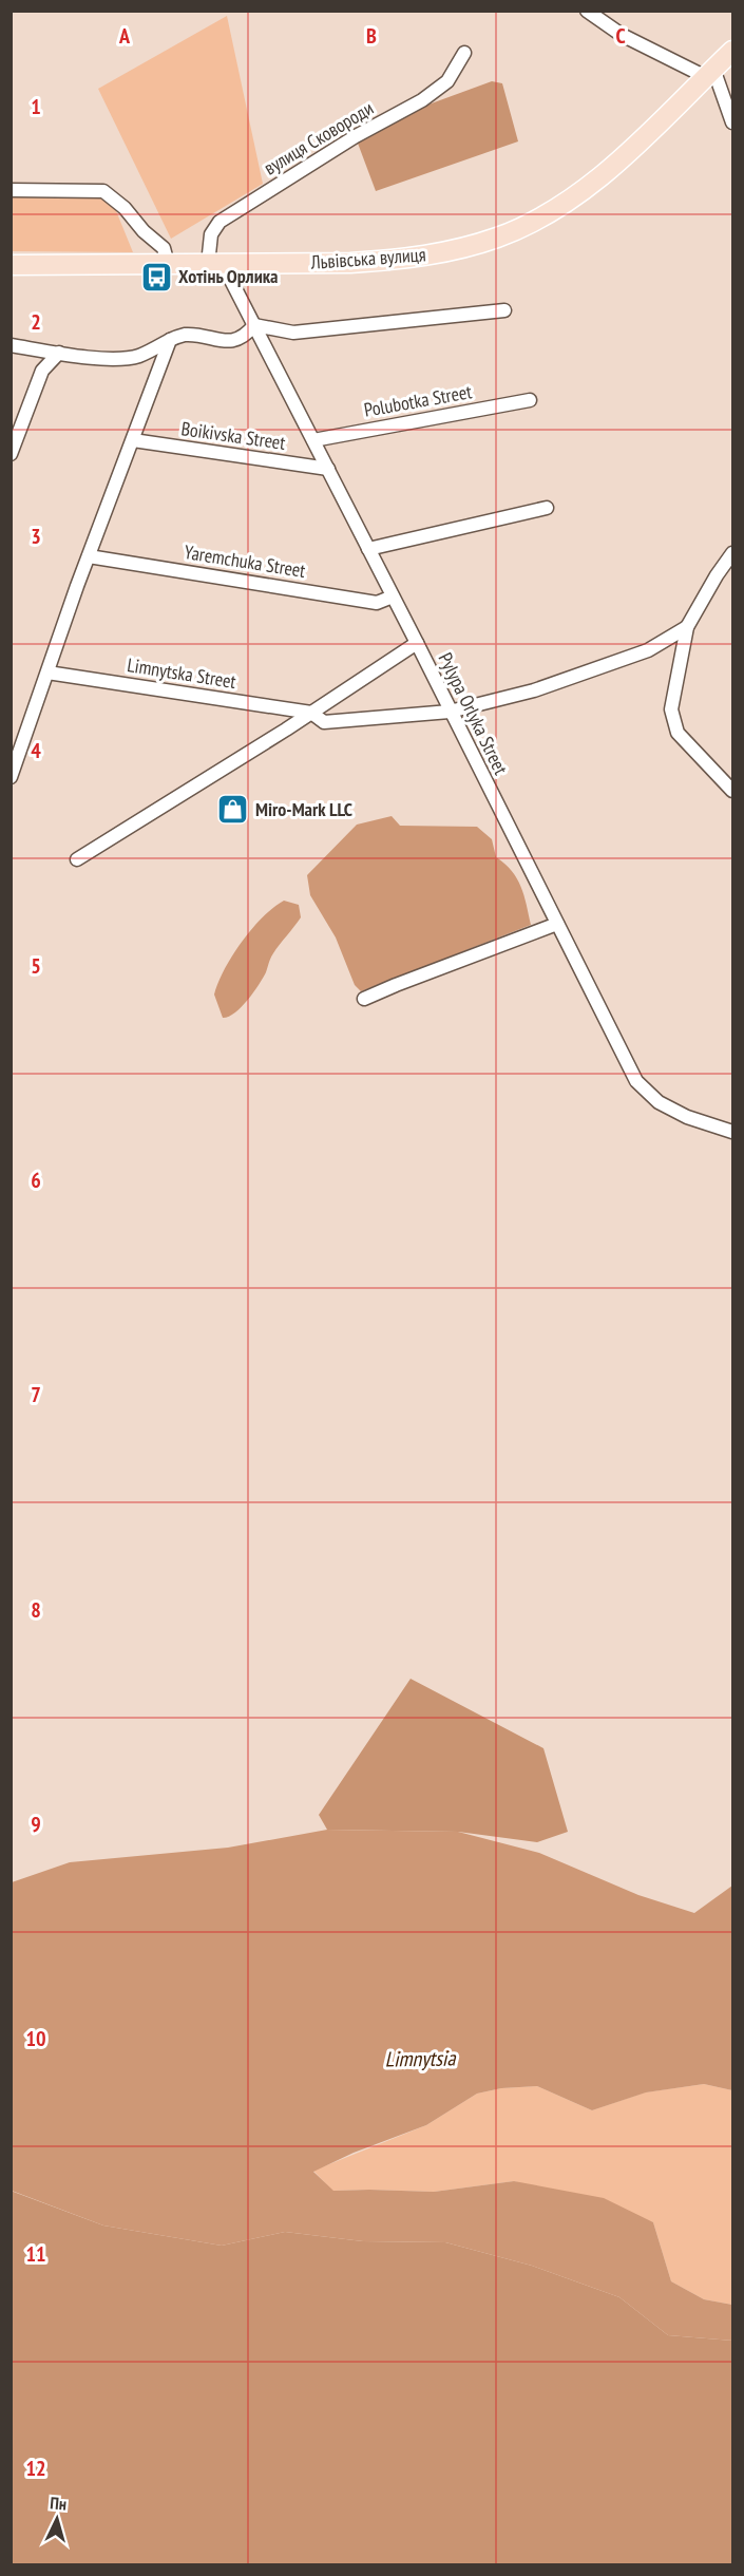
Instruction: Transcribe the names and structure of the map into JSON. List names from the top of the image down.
{
  "streets": {
    "main road": ["Львівська вулиця"],
    "street": [
      "вулиця Сковороди",
      "Polubotka Street",
      "Boikivska Street",
      "Yaremchuka Street",
      "Limnytska Street",
      "Pylypa Orlyka Street"
    ]
  },
  "crossings": [
    ["вулиця Сковороди", "Львівська вулиця"],
    ["вулиця Сковороди", "Pylypa Orlyka Street"],
    ["Львівська вулиця", "Pylypa Orlyka Street"],
    ["Polubotka Street", "Pylypa Orlyka Street"],
    ["Boikivska Street", "Pylypa Orlyka Street"],
    ["Yaremchuka Street", "Pylypa Orlyka Street"],
    ["Limnytska Street", "Pylypa Orlyka Street"]
  ],
  "water": ["Limnytsia"],
  "places": {
    "bus stop": ["Хотінь Орлика"],
    "shop": ["Miro-Mark LLC"]
  },
  "north": "top",
  "grid": {
    "columns": ["A", "B", "C"],
    "rows": [
      "1",
      "2",
      "3",
      "4",
      "5",
      "6",
      "7",
      "8",
      "9",
      "10",
      "11",
      "12"
    ]
  }
}
